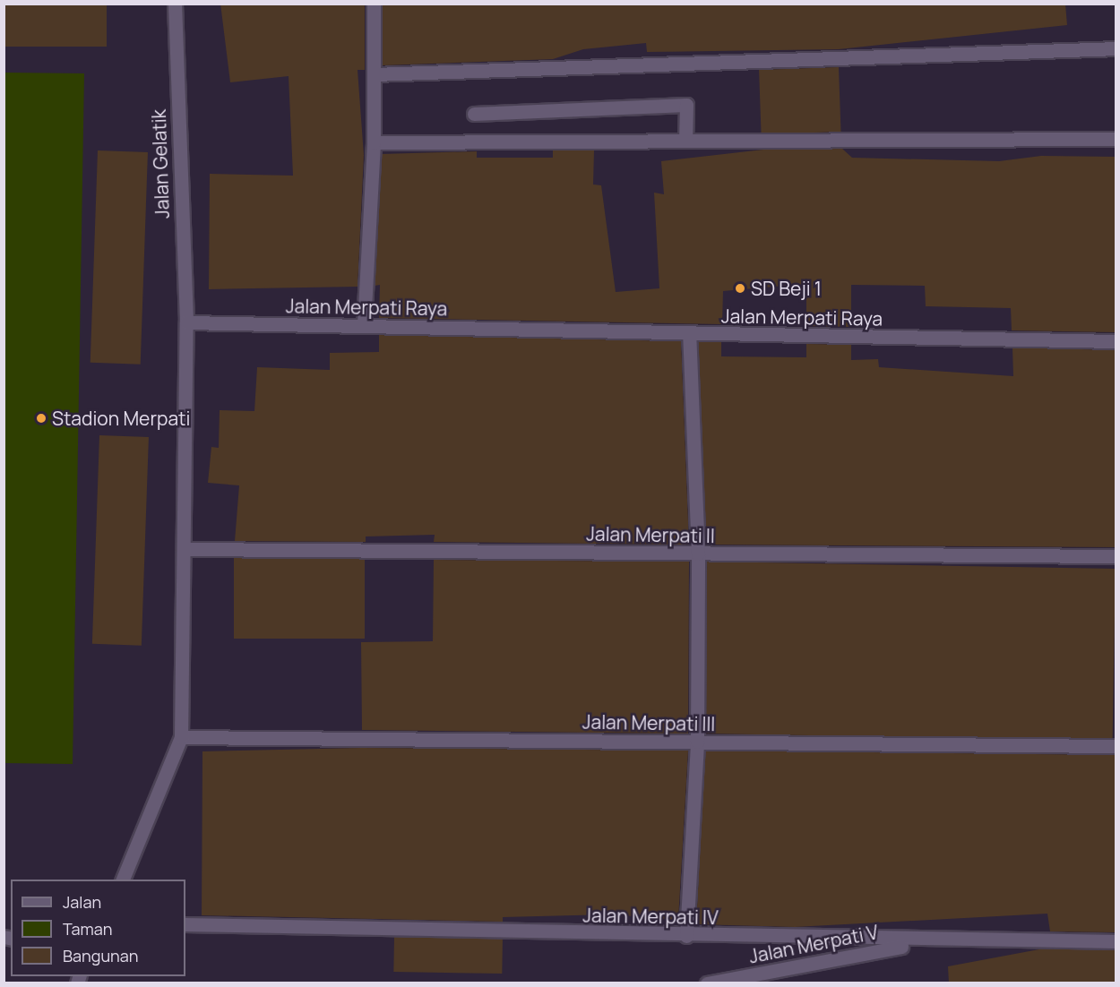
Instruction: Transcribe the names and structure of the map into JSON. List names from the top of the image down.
{
  "streets": {
    "street": [
      "Jalan Gelatik",
      "Jalan Merpati Raya",
      "Jalan Merpati II",
      "Jalan Merpati III",
      "Jalan Merpati IV",
      "Jalan Merpati V"
    ]
  },
  "crossings": [
    ["Jalan Gelatik", "Jalan Merpati Raya"],
    ["Jalan Merpati IV", "Jalan Merpati V"]
  ],
  "places": ["SD Beji 1", "Stadion Merpati"],
  "legend": ["Jalan", "Taman", "Bangunan"]
}
